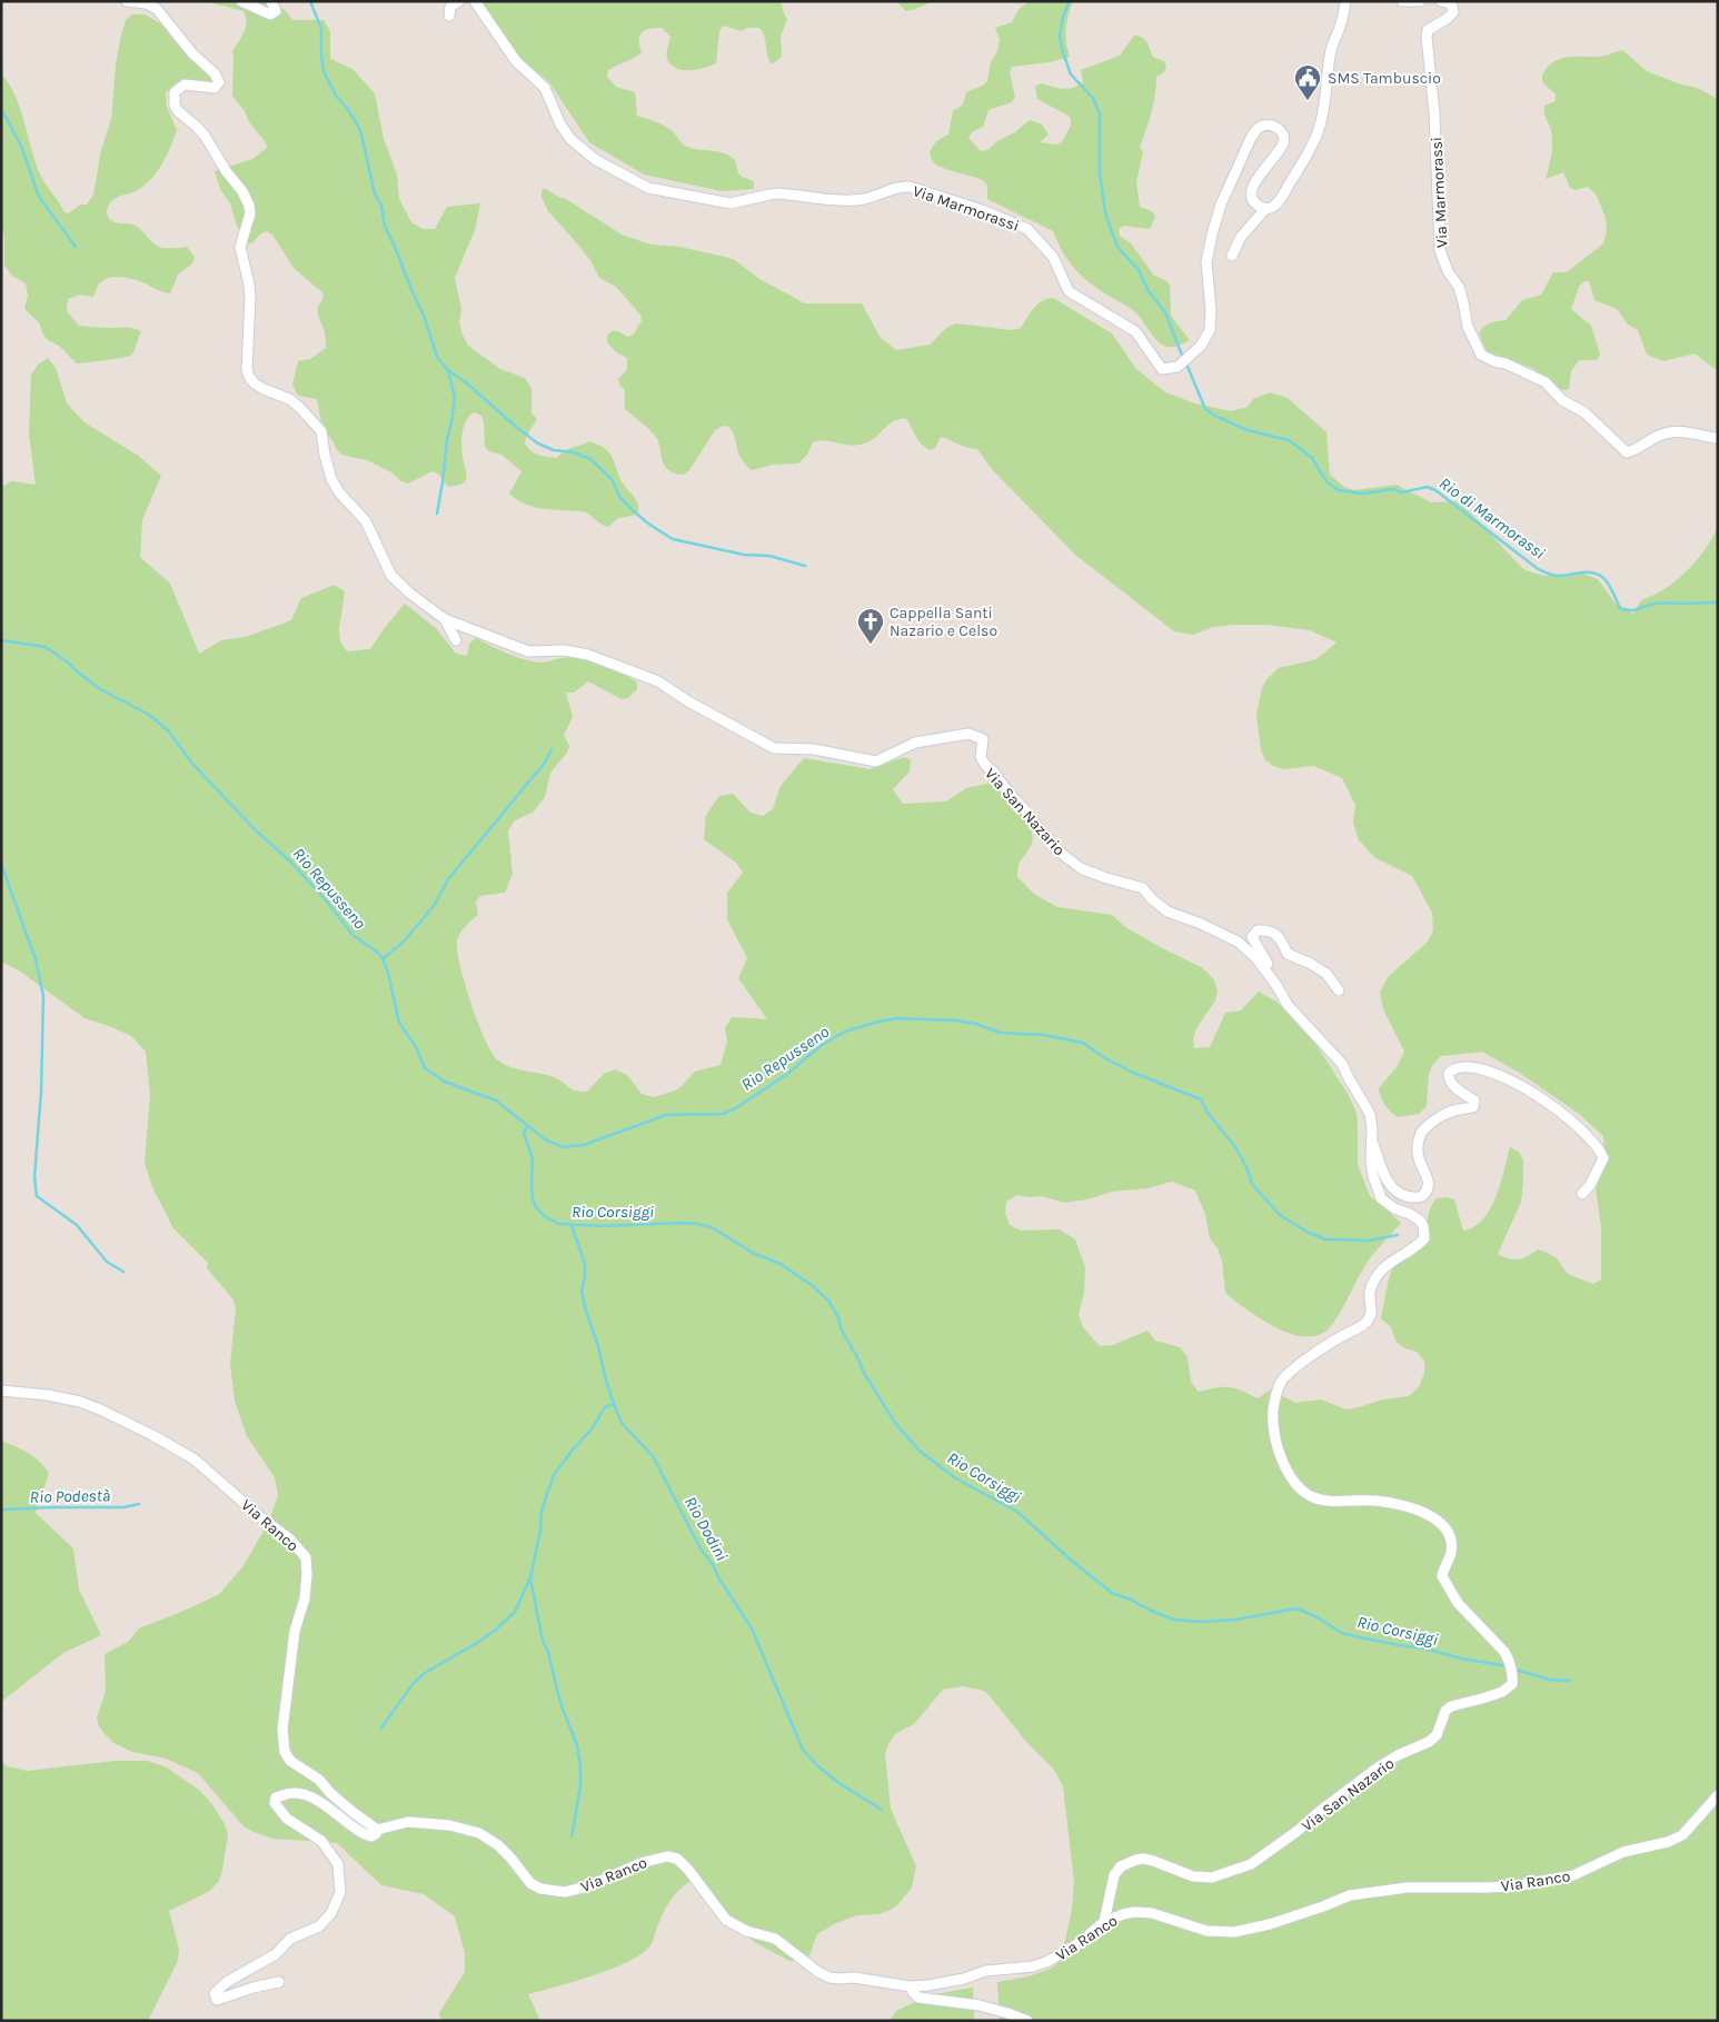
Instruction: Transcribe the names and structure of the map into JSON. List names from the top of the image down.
{
  "streets": {
    "street": ["Via Marmorassi", "Via San Nazario", "Via Ranco"]
  },
  "crossings": [
    ["Via San Nazario", "Via Ranco"]
  ],
  "water": [
    "Rio di Marmorassi",
    "Rio Repusseno",
    "Rio Corsiggi",
    "Rio Podestà",
    "Rio Dodini"
  ],
  "places": {
    "public building": ["SMS Tambuscio"],
    "church": ["Cappella Santi Nazario e Celso"]
  }
}
